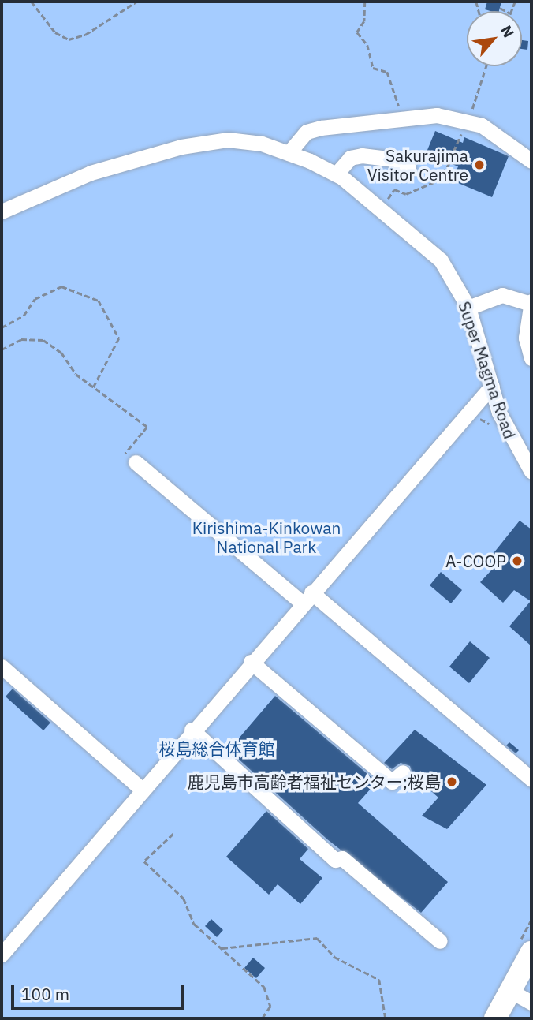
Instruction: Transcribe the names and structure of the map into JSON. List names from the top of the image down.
{
  "streets": {
    "street": ["Super Magma Road"]
  },
  "parks": ["Kirishima-Kinkowan National Park", "桜島総合体育館"],
  "places": ["Sakurajima Visitor Centre", "A-COOP", "鹿児島市高齢者福祉センター;桜島"],
  "scale_bar": "100 m",
  "north": "top right"
}
